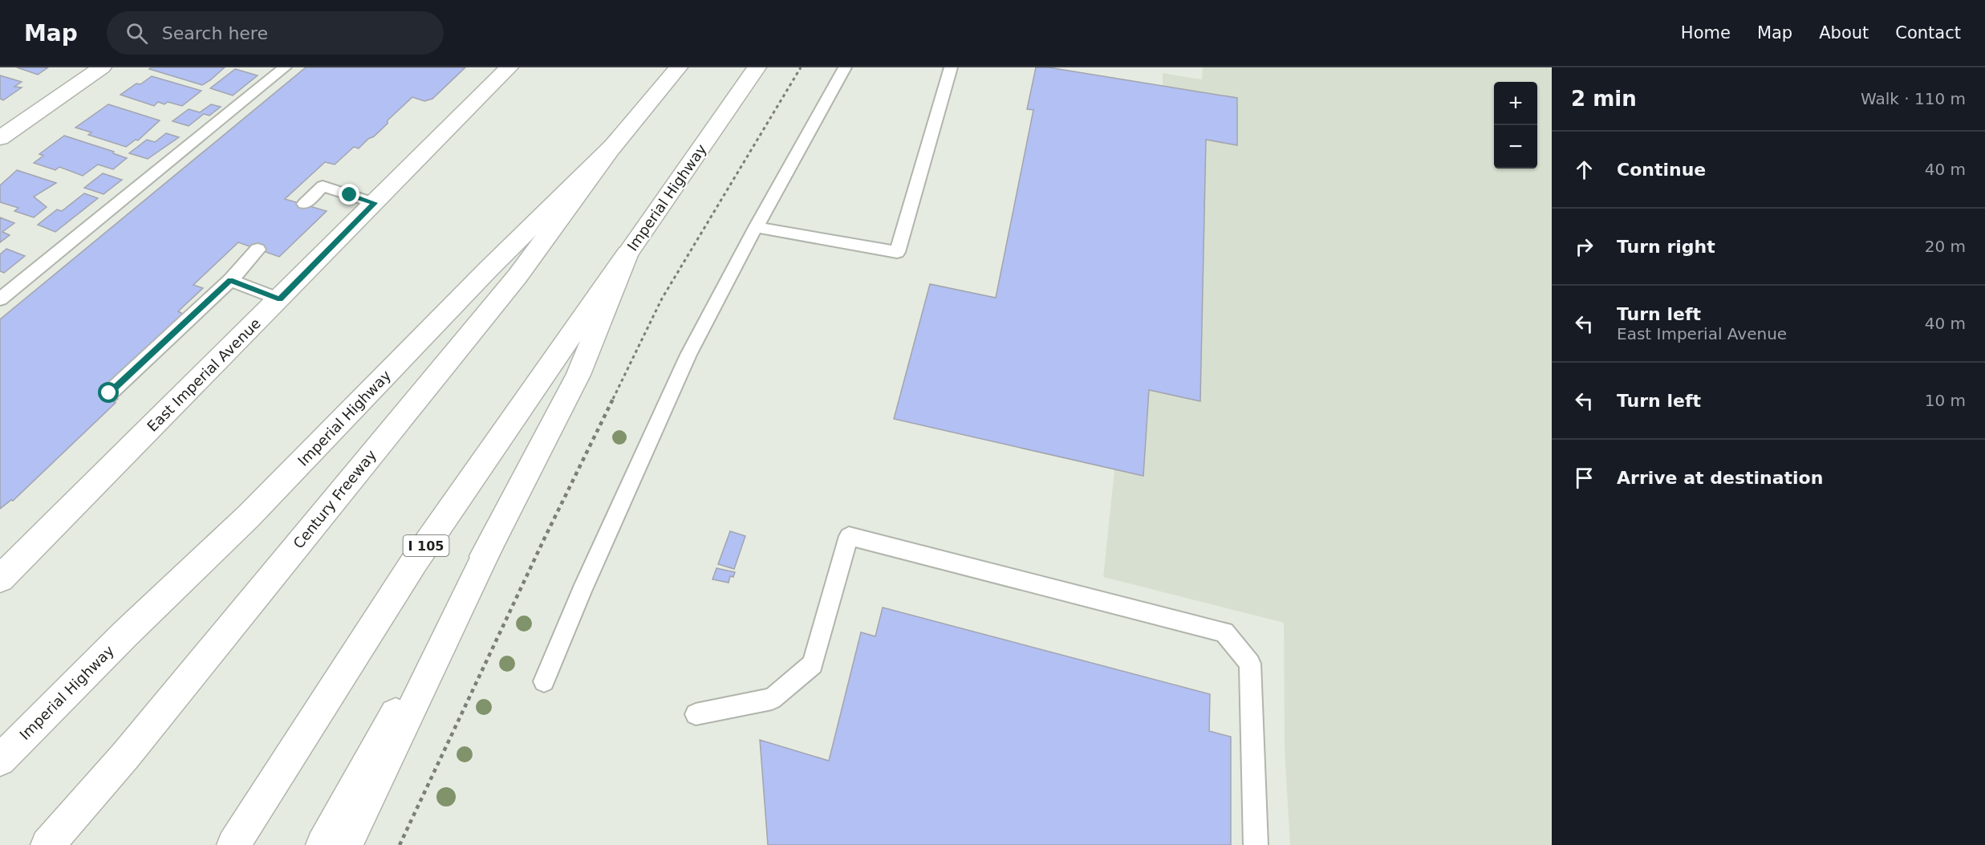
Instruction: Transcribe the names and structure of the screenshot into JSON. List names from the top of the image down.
{
  "streets": {
    "main road": [
      "Imperial Highway",
      "East Imperial Avenue",
      "Century Freeway",
      "I 105"
    ]
  },
  "crossings": [
    ["Imperial Highway", "Century Freeway"],
    ["Imperial Highway", "I 105"]
  ],
  "page": {
    "header": "Map",
    "search": "Search here",
    "nav": [
      "Home",
      "Map",
      "About",
      "Contact"
    ],
    "heading": ["2 min", "Walk · 110 m"],
    "map_buttons": ["+", "−"],
    "list": [
      ["Continue", "40 m"],
      ["Turn right", "20 m"],
      ["Turn left", "East Imperial Avenue", "40 m"],
      ["Turn left", "10 m"],
      "Arrive at destination"
    ]
  }
}
